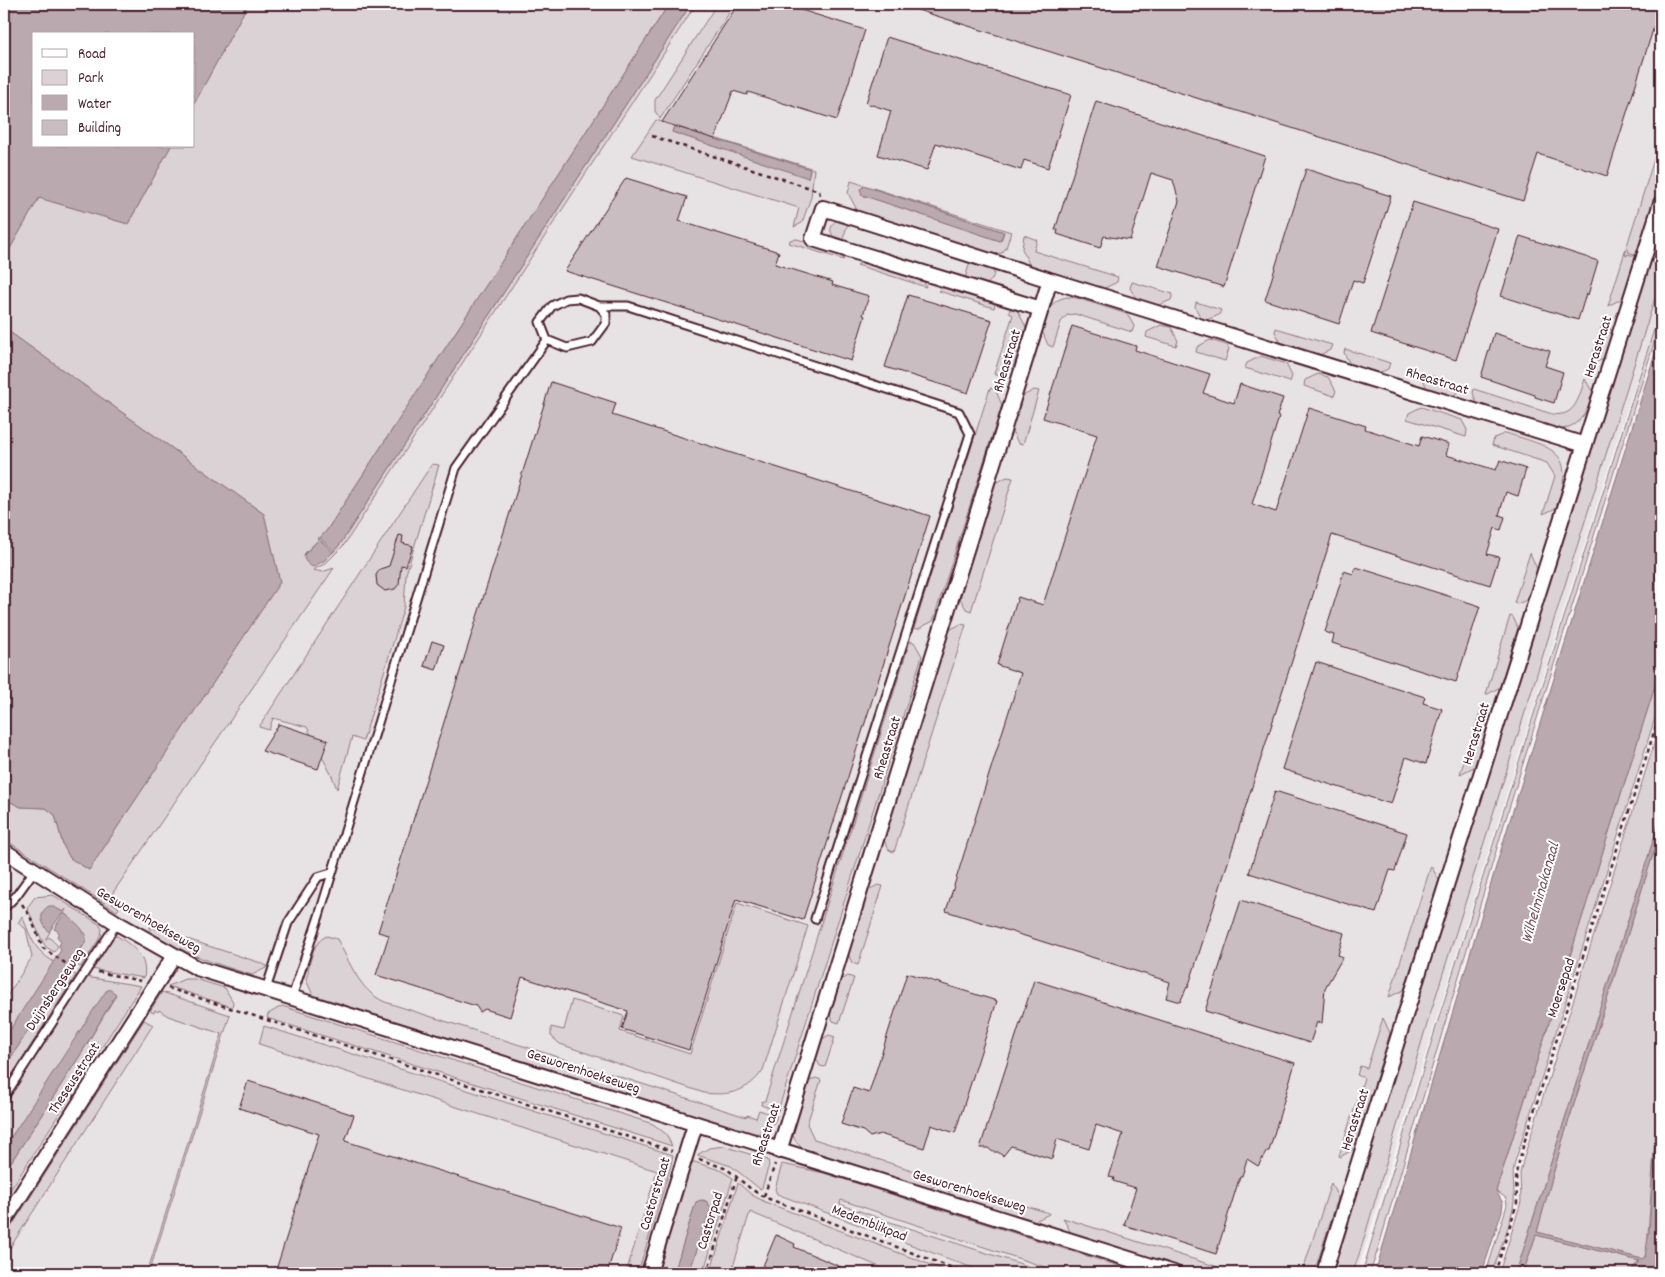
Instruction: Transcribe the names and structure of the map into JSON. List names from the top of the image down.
{
  "streets": {
    "street": [
      "Herastraat",
      "Rheastraat",
      "Gesworenhoekseweg",
      "Theseusstraat",
      "Castorstraat"
    ],
    "lane": ["Duijnsbergseweg"],
    "path": ["Moersepad", "Castorpad", "Medemblikpad"]
  },
  "crossings": [
    ["Herastraat", "Rheastraat"],
    ["Rheastraat", "Gesworenhoekseweg"],
    ["Rheastraat", "Medemblikpad"],
    ["Gesworenhoekseweg", "Duijnsbergseweg"],
    ["Gesworenhoekseweg", "Theseusstraat"],
    ["Gesworenhoekseweg", "Castorstraat"]
  ],
  "water": ["Wilhelminakanaal"],
  "legend": [
    "Road",
    "Park",
    "Water",
    "Building"
  ]
}
